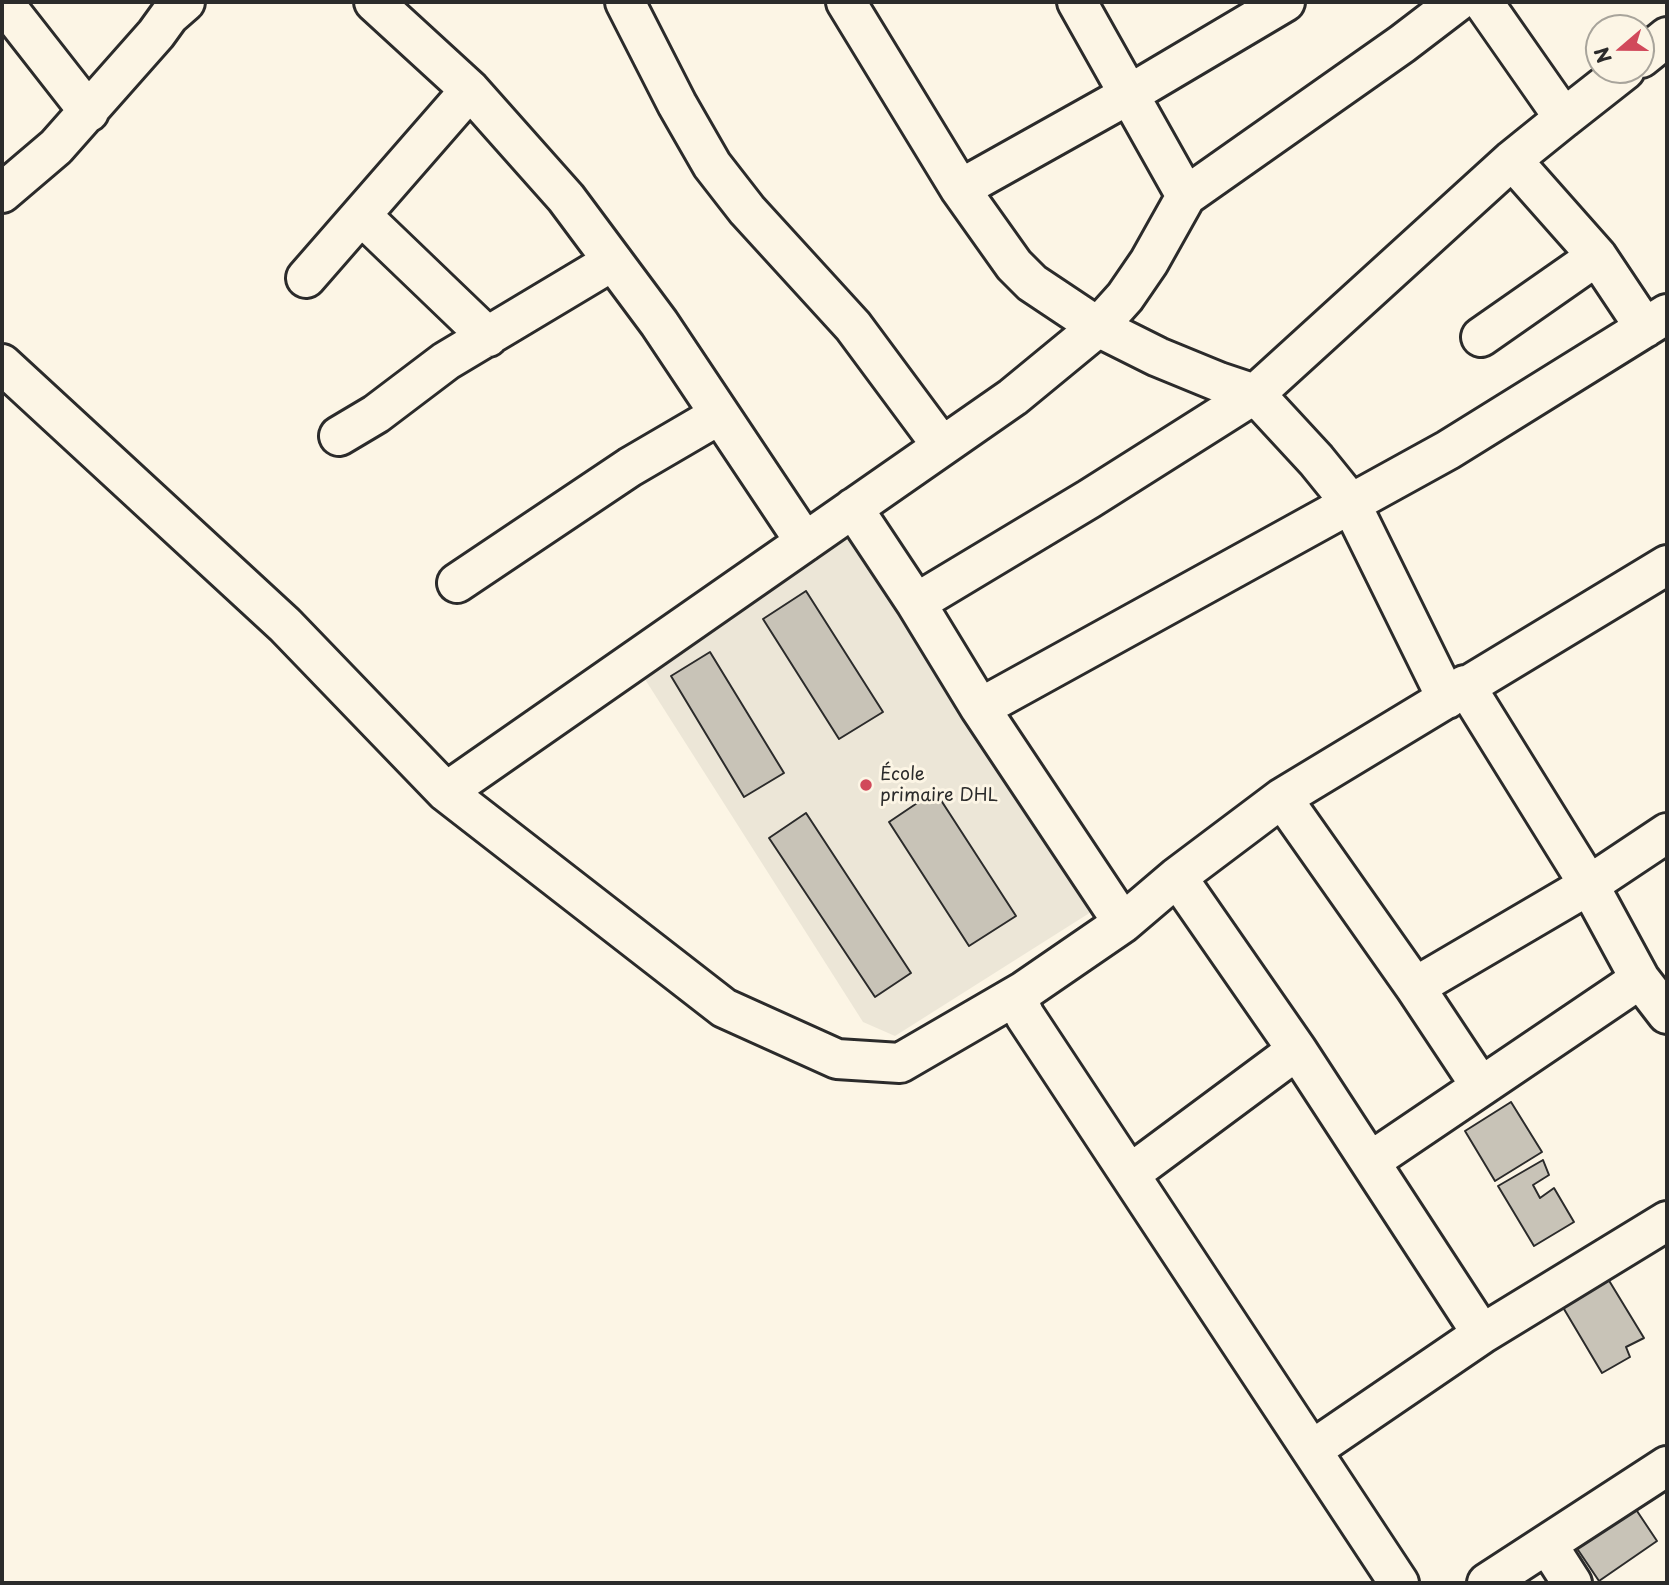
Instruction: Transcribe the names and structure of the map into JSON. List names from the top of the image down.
{
  "places": ["École primaire DHL"],
  "north": "left"
}
